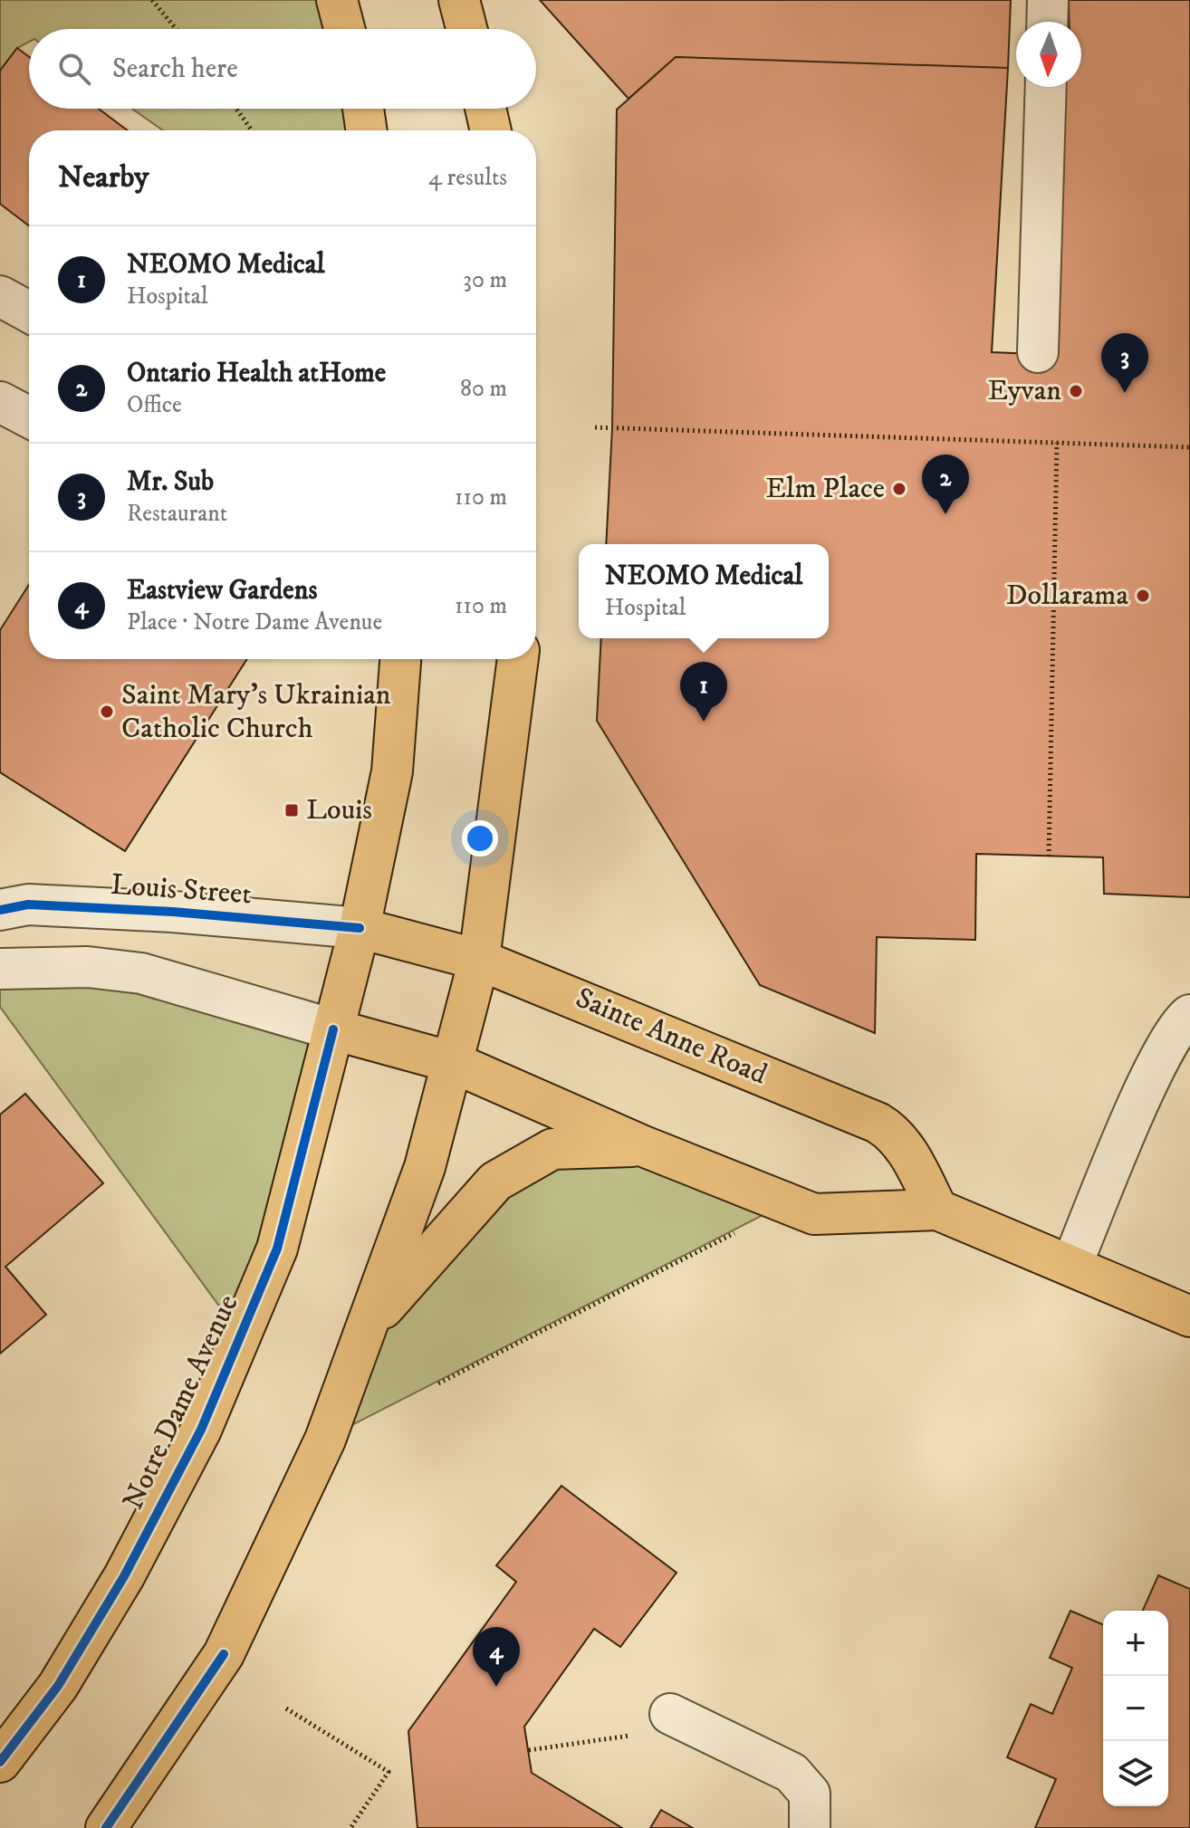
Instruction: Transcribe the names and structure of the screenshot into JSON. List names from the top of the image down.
{
  "streets": {
    "main road": ["Sainte Anne Road", "Notre Dame Avenue"],
    "street": ["Louis Street"]
  },
  "crossings": [
    ["Louis Street", "Sainte Anne Road"],
    ["Louis Street", "Notre Dame Avenue"],
    ["Sainte Anne Road", "Notre Dame Avenue"]
  ],
  "places": {
    "other": [
      "Eyvan",
      "Elm Place",
      "Dollarama",
      "Saint Mary’s Ukrainian Catholic Church"
    ],
    "transit": ["Louis"]
  },
  "north": "bottom",
  "page": {
    "search": "Search here",
    "heading": ["Nearby", "4 results"],
    "list": [
      {
        "mark": "1",
        "name": "NEOMO Medical",
        "note": "Hospital",
        "value": "30 m"
      },
      {
        "mark": "2",
        "name": "Ontario Health atHome",
        "note": "Office",
        "value": "80 m"
      },
      {
        "mark": "3",
        "name": "Mr. Sub",
        "note": "Restaurant",
        "value": "110 m"
      },
      {
        "mark": "4",
        "name": "Eastview Gardens",
        "note": "Place · Notre Dame Avenue",
        "value": "110 m"
      }
    ],
    "pins": [
      "3",
      "2",
      "1",
      "4"
    ],
    "popup": ["NEOMO Medical", "Hospital"],
    "map_buttons": ["+", "−"]
  }
}
